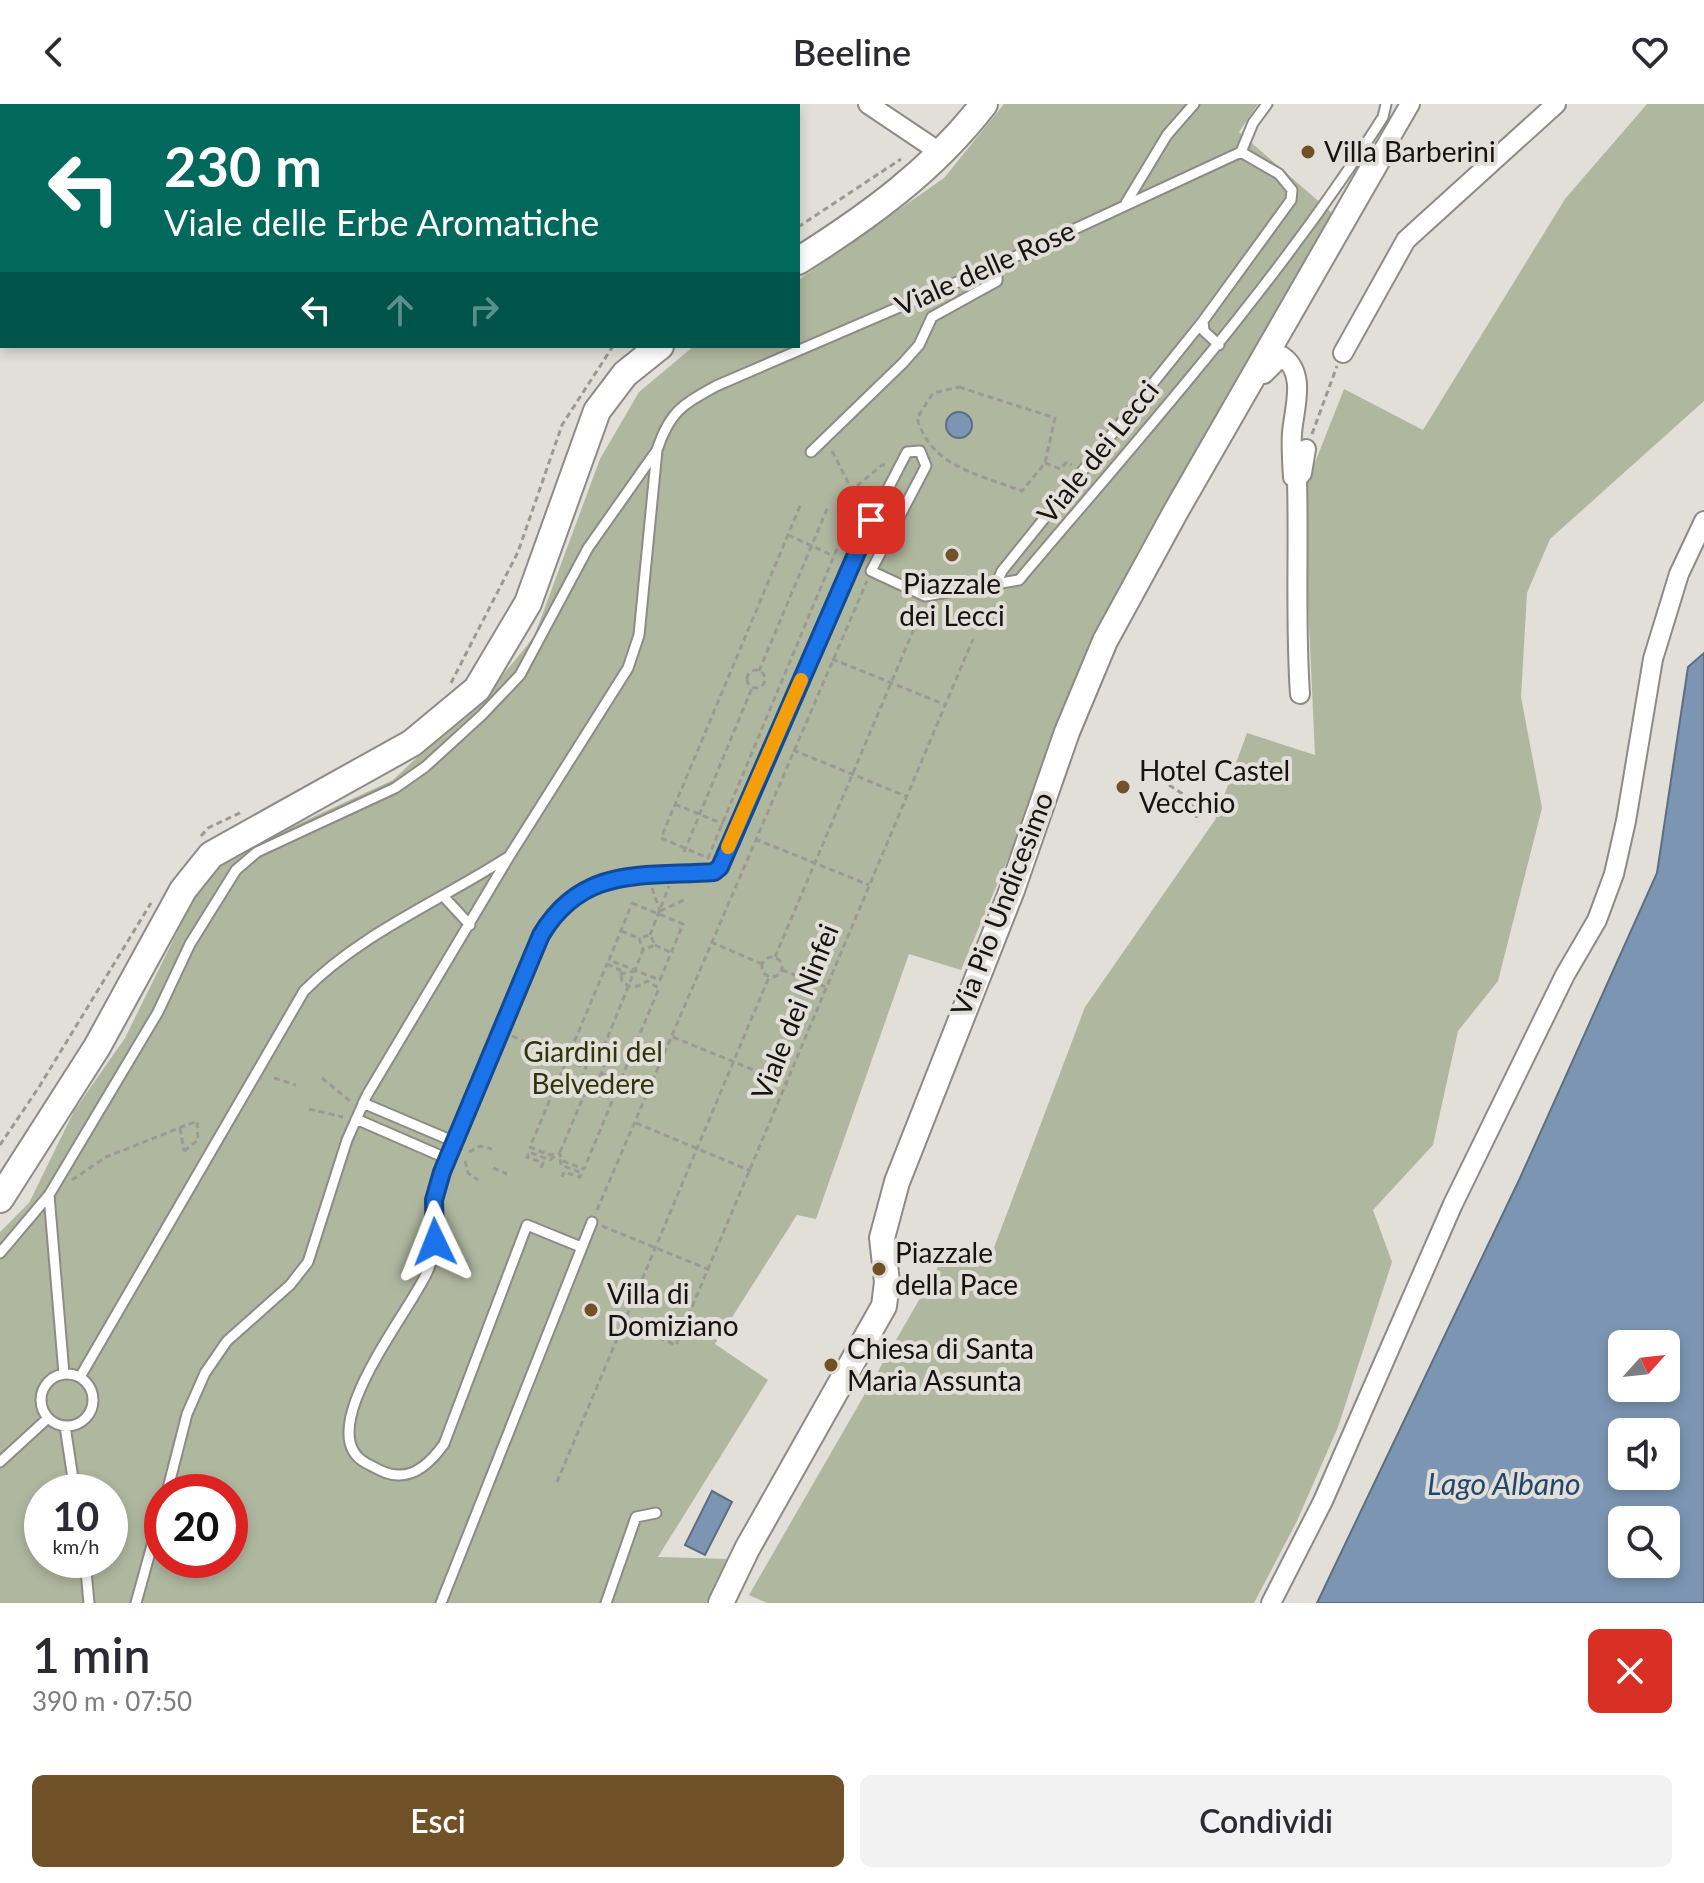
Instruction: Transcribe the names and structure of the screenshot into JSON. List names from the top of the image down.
{
  "streets": {
    "street": ["Via Pio Undicesimo"],
    "lane": ["Viale delle Rose", "Viale dei Lecci"],
    "path": ["Viale dei Ninfei"]
  },
  "crossings": [
    ["Viale delle Rose", "Viale dei Lecci"]
  ],
  "water": ["Lago Albano"],
  "parks": ["Giardini del Belvedere"],
  "places": [
    "Villa Barberini",
    "Piazzale dei Lecci",
    "Hotel Castel Vecchio",
    "Piazzale della Pace",
    "Villa di Domiziano",
    "Chiesa di Santa Maria Assunta"
  ],
  "north": "top right",
  "page": {
    "header": "Beeline",
    "turn": ["230 m", "Viale delle Erbe Aromatiche"],
    "speed": "10 km/h",
    "limit": "20",
    "heading": ["1 min", "390 m · 07:50"],
    "buttons": ["Esci", "Condividi"]
  }
}
